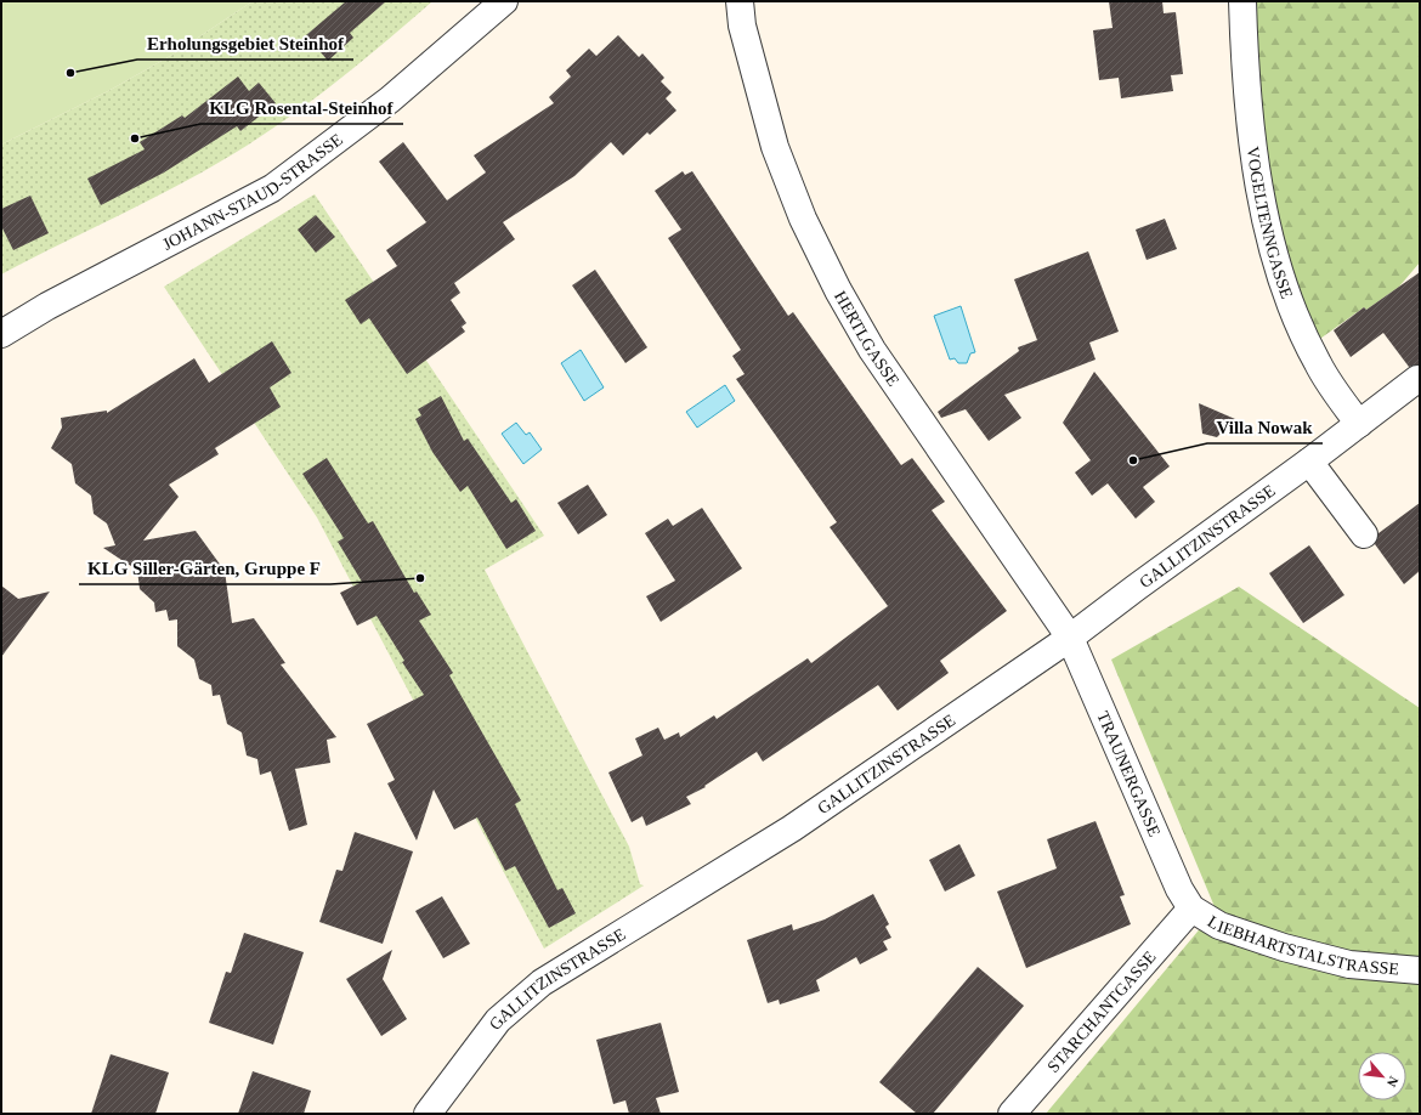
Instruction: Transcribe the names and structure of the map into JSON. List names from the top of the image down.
{
  "streets": {
    "street": [
      "JOHANN-STAUD-STRASSE",
      "VOGELTENNGASSE",
      "HERTLGASSE",
      "GALLITZINSTRASSE",
      "TRAUNERGASSE",
      "LIEBHARTSTALSTRASSE",
      "STARCHANTGASSE"
    ]
  },
  "crossings": [
    ["VOGELTENNGASSE", "GALLITZINSTRASSE"],
    ["HERTLGASSE", "GALLITZINSTRASSE"],
    ["HERTLGASSE", "TRAUNERGASSE"],
    ["GALLITZINSTRASSE", "TRAUNERGASSE"],
    ["TRAUNERGASSE", "LIEBHARTSTALSTRASSE"],
    ["TRAUNERGASSE", "STARCHANTGASSE"],
    ["LIEBHARTSTALSTRASSE", "STARCHANTGASSE"]
  ],
  "places": [
    "Erholungsgebiet Steinhof",
    "KLG Rosental-Steinhof",
    "Villa Nowak",
    "KLG Siller-Gärten, Gruppe F"
  ],
  "north": "bottom right"
}
